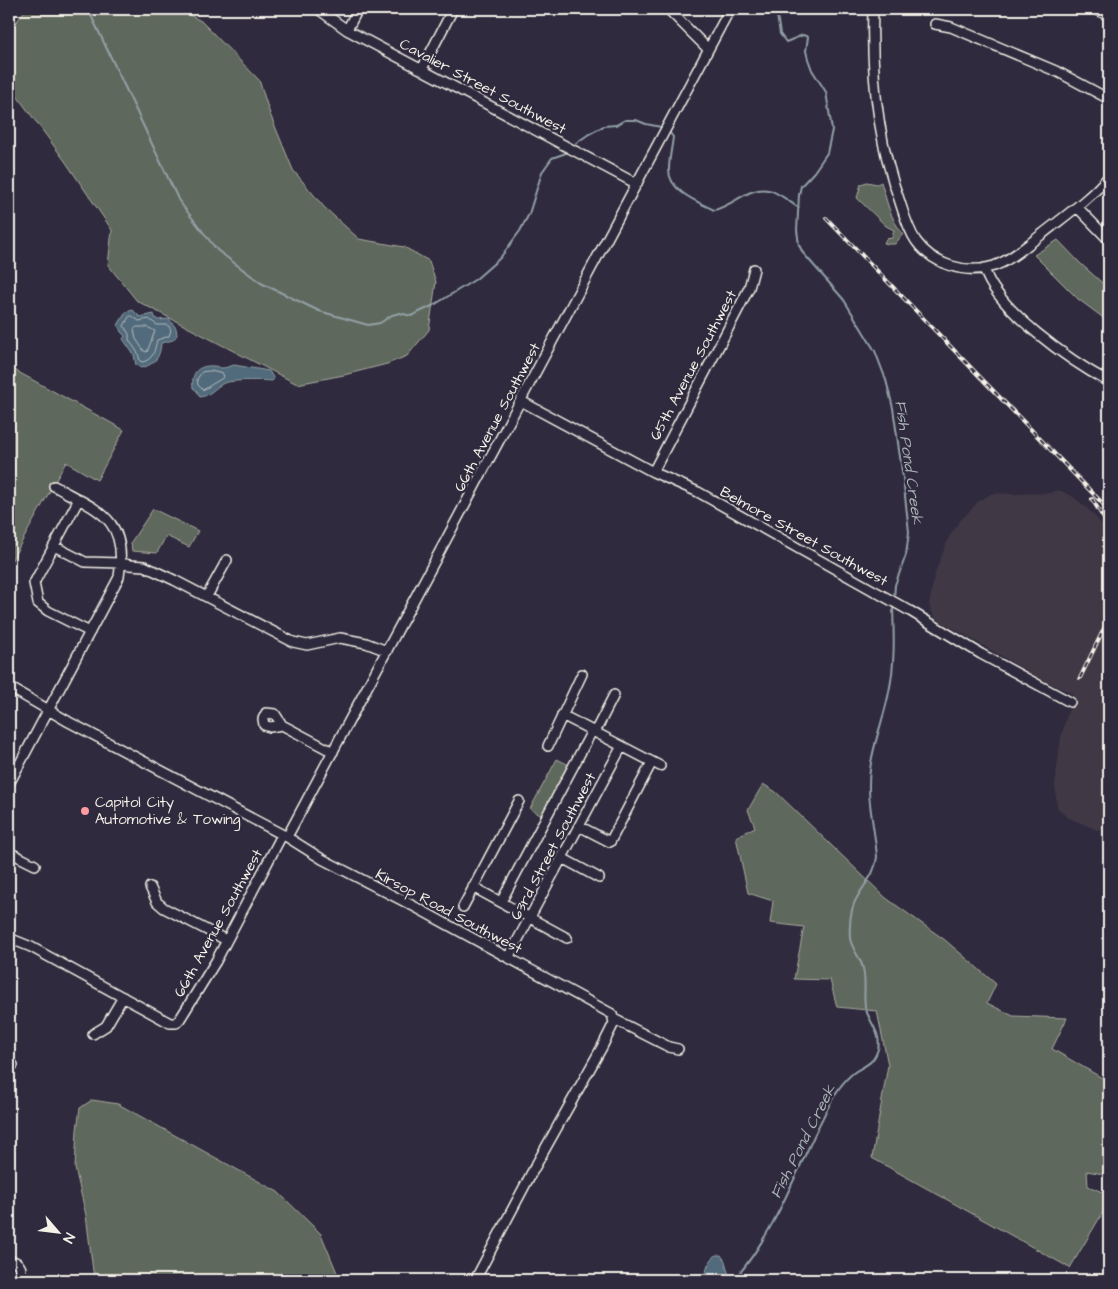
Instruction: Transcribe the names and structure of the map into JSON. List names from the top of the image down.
{
  "streets": {
    "street": [
      "Cavalier Street Southwest",
      "65th Avenue Southwest",
      "66th Avenue Southwest",
      "Belmore Street Southwest",
      "63rd Street Southwest",
      "Kirsop Road Southwest"
    ]
  },
  "crossings": [
    ["Cavalier Street Southwest", "66th Avenue Southwest"],
    ["65th Avenue Southwest", "Belmore Street Southwest"],
    ["66th Avenue Southwest", "Belmore Street Southwest"],
    ["66th Avenue Southwest", "Kirsop Road Southwest"],
    ["63rd Street Southwest", "Kirsop Road Southwest"]
  ],
  "water": ["Fish Pond Creek"],
  "places": ["Capitol City Automotive & Towing"],
  "north": "bottom right"
}
